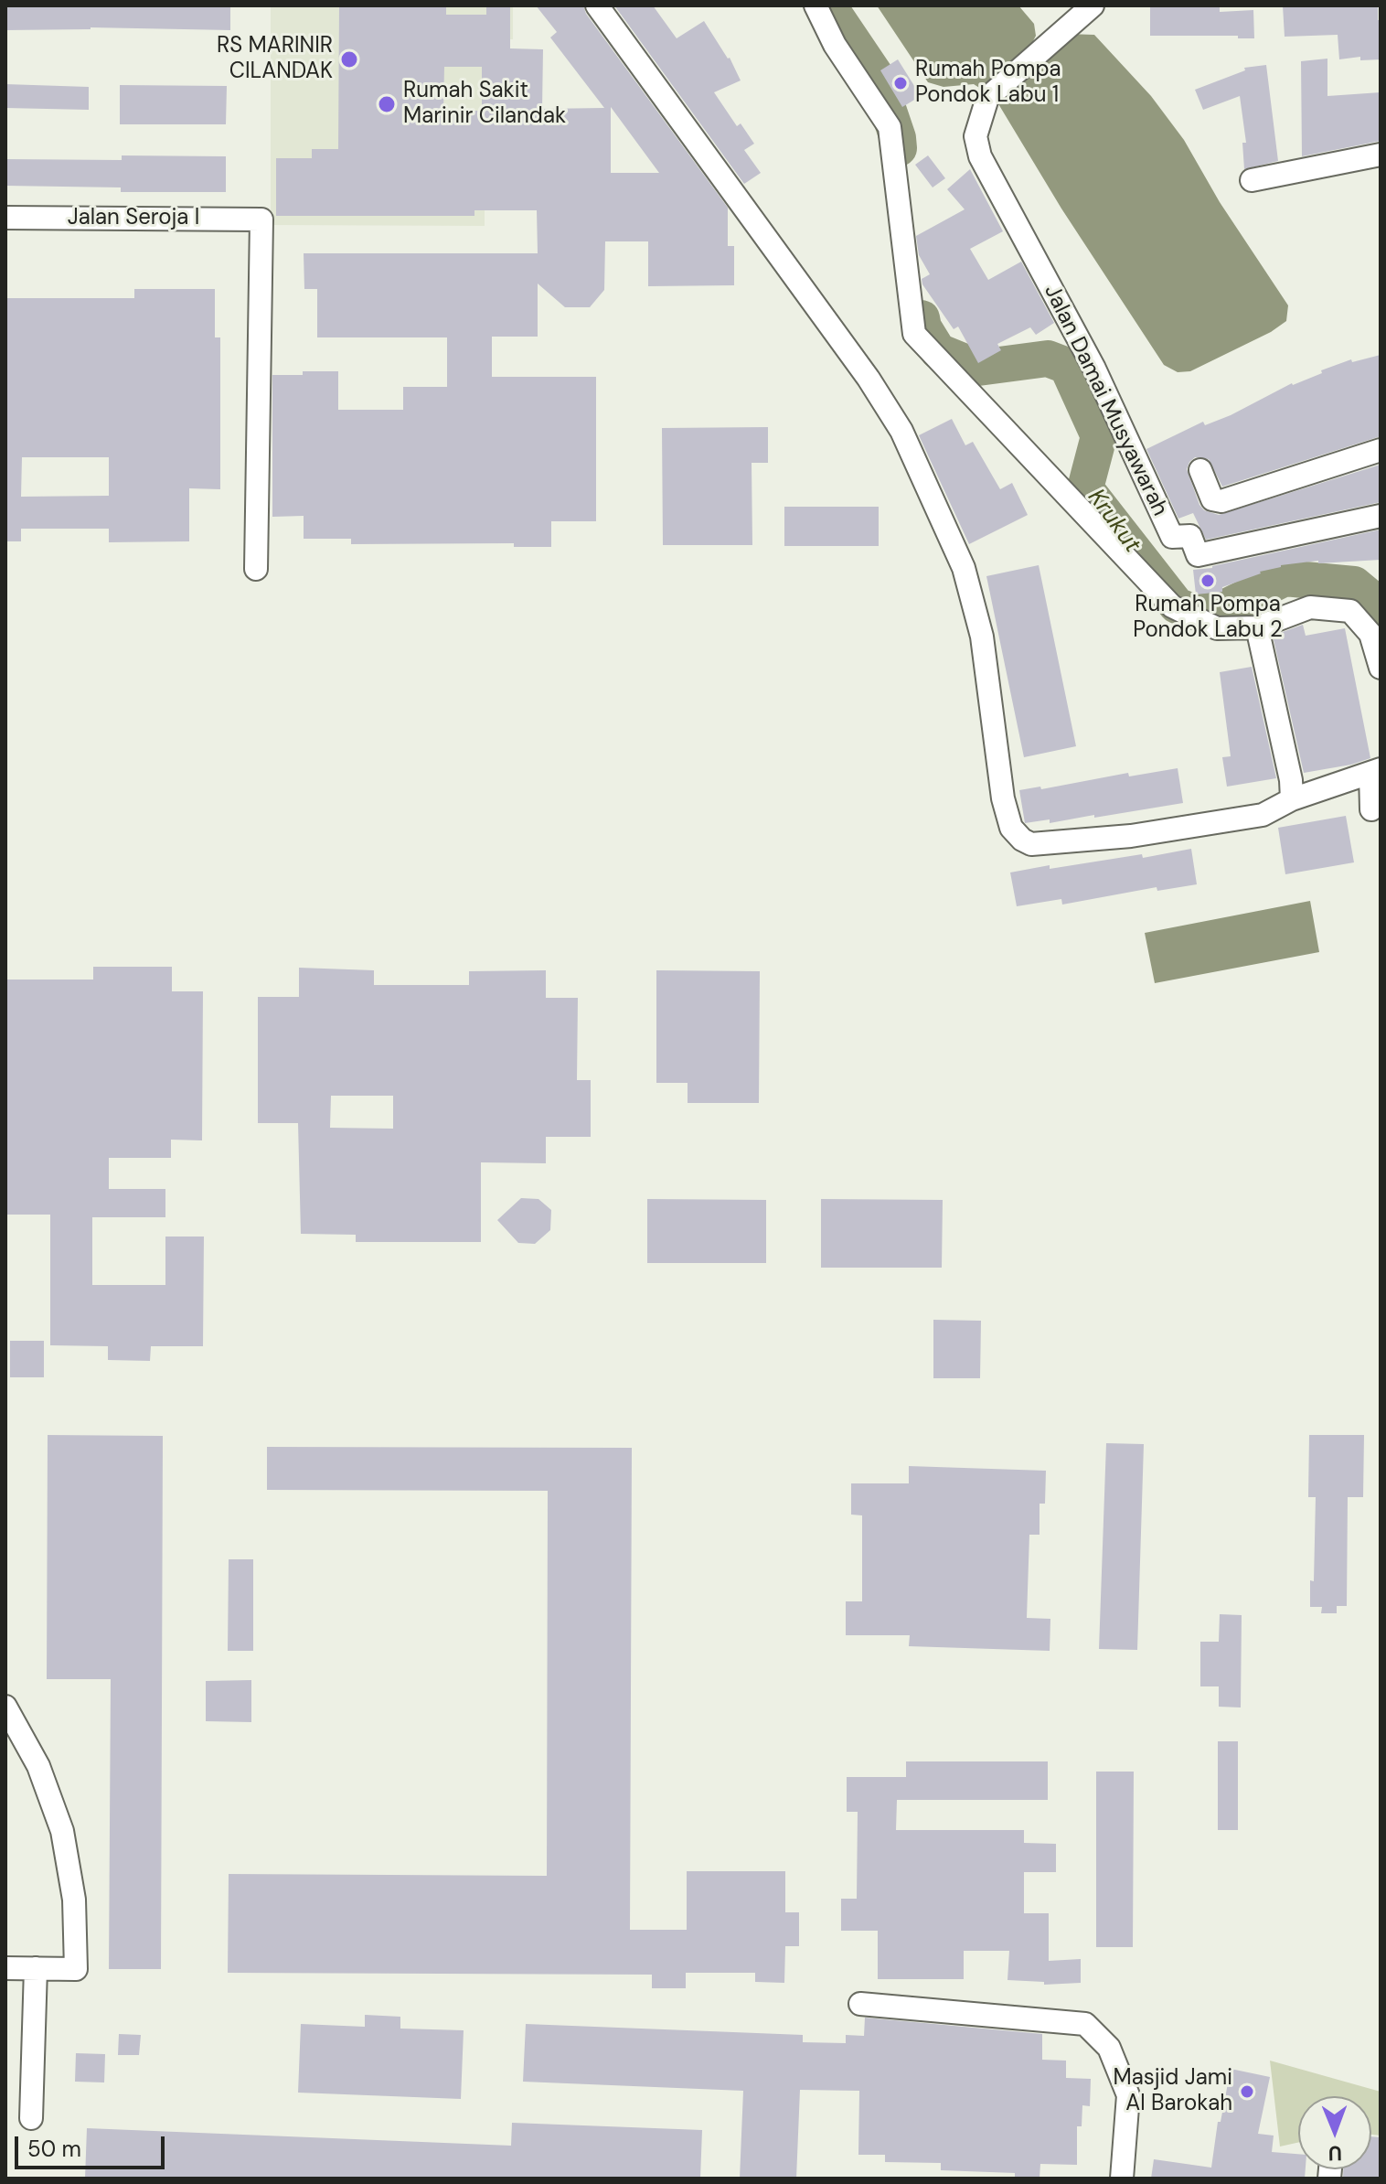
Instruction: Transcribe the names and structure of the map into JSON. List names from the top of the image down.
{
  "streets": {
    "street": ["Jalan Seroja I", "Jalan Damai Musyawarah"]
  },
  "water": ["Krukut"],
  "places": [
    "RS MARINIR CILANDAK",
    "Rumah Pompa Pondok Labu 1",
    "Rumah Sakit Marinir Cilandak",
    "Rumah Pompa Pondok Labu 2",
    "Masjid Jami Al Barokah"
  ],
  "scale_bar": "50 m",
  "north": "bottom"
}
